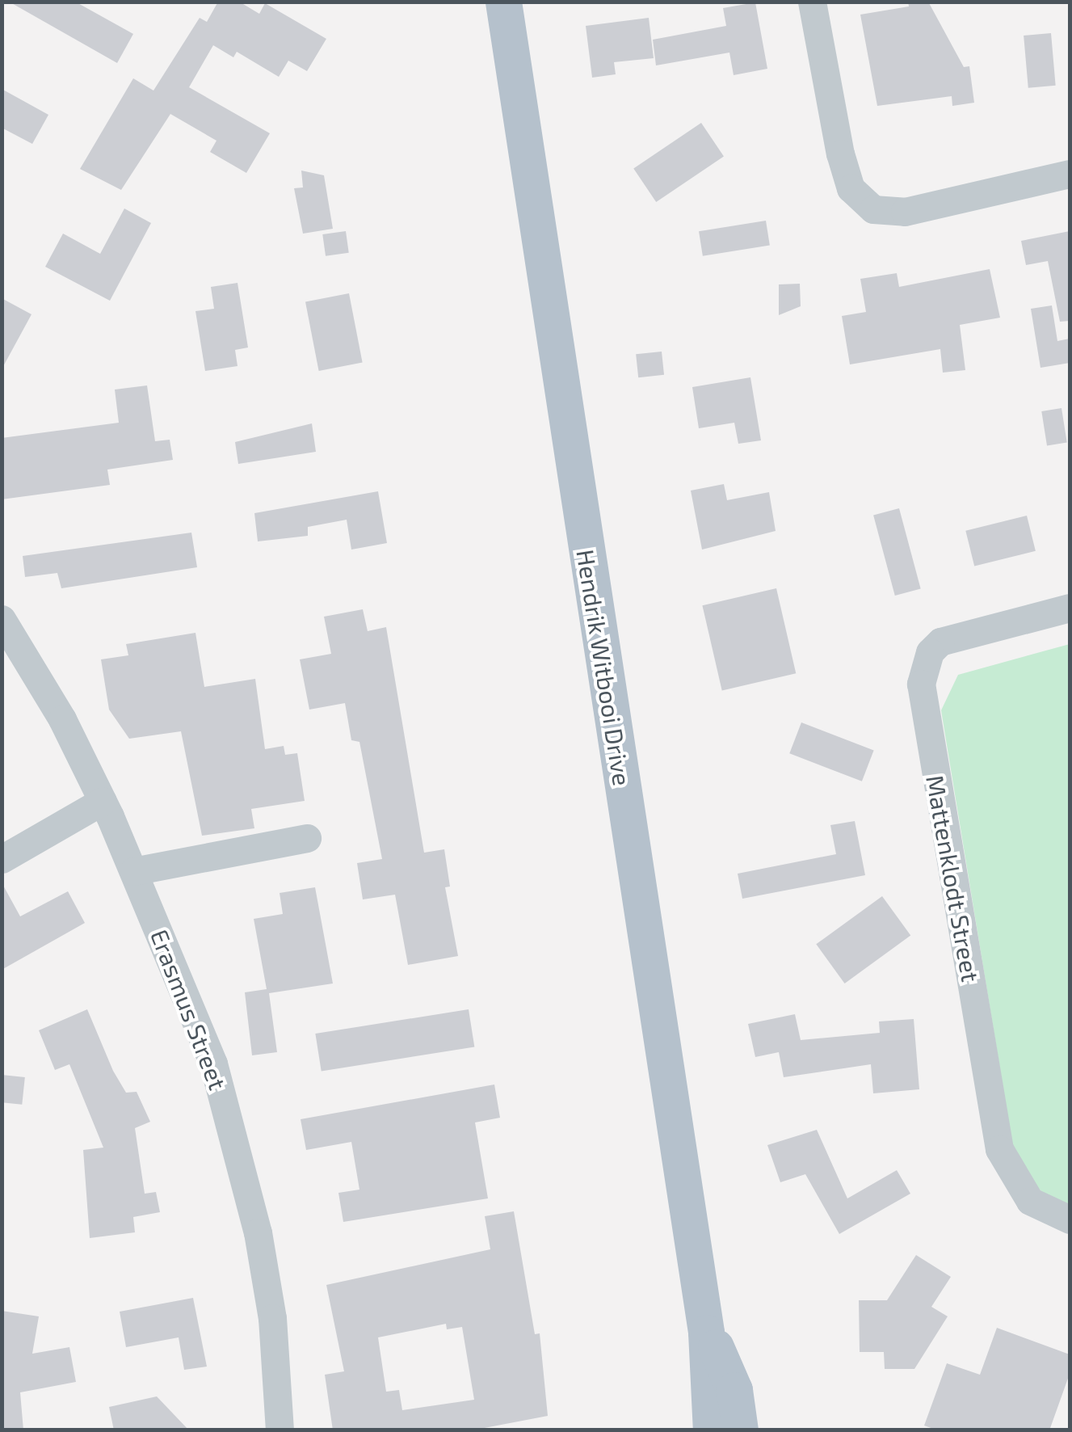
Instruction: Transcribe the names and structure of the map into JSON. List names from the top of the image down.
{
  "streets": {
    "main road": ["Hendrik Witbooi Drive"],
    "street": ["Mattenklodt Street", "Erasmus Street"]
  }
}
